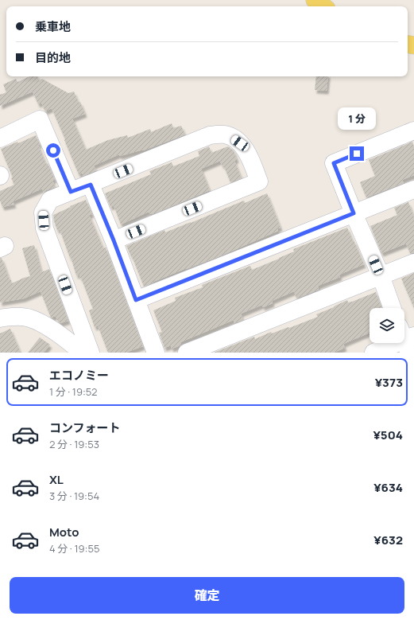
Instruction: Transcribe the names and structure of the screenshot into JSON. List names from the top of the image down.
{
  "page": {
    "banner": ["乗車地", "目的地"],
    "bubble": "1 分",
    "list": [
      {
        "name": "エコノミー",
        "note": "1 分 · 19:52",
        "value": "¥373"
      },
      {
        "name": "コンフォート",
        "note": "2 分 · 19:53",
        "value": "¥504"
      },
      {
        "name": "XL",
        "note": "3 分 · 19:54",
        "value": "¥634"
      },
      {
        "name": "Moto",
        "note": "4 分 · 19:55",
        "value": "¥632"
      }
    ],
    "buttons": "確定"
  }
}
